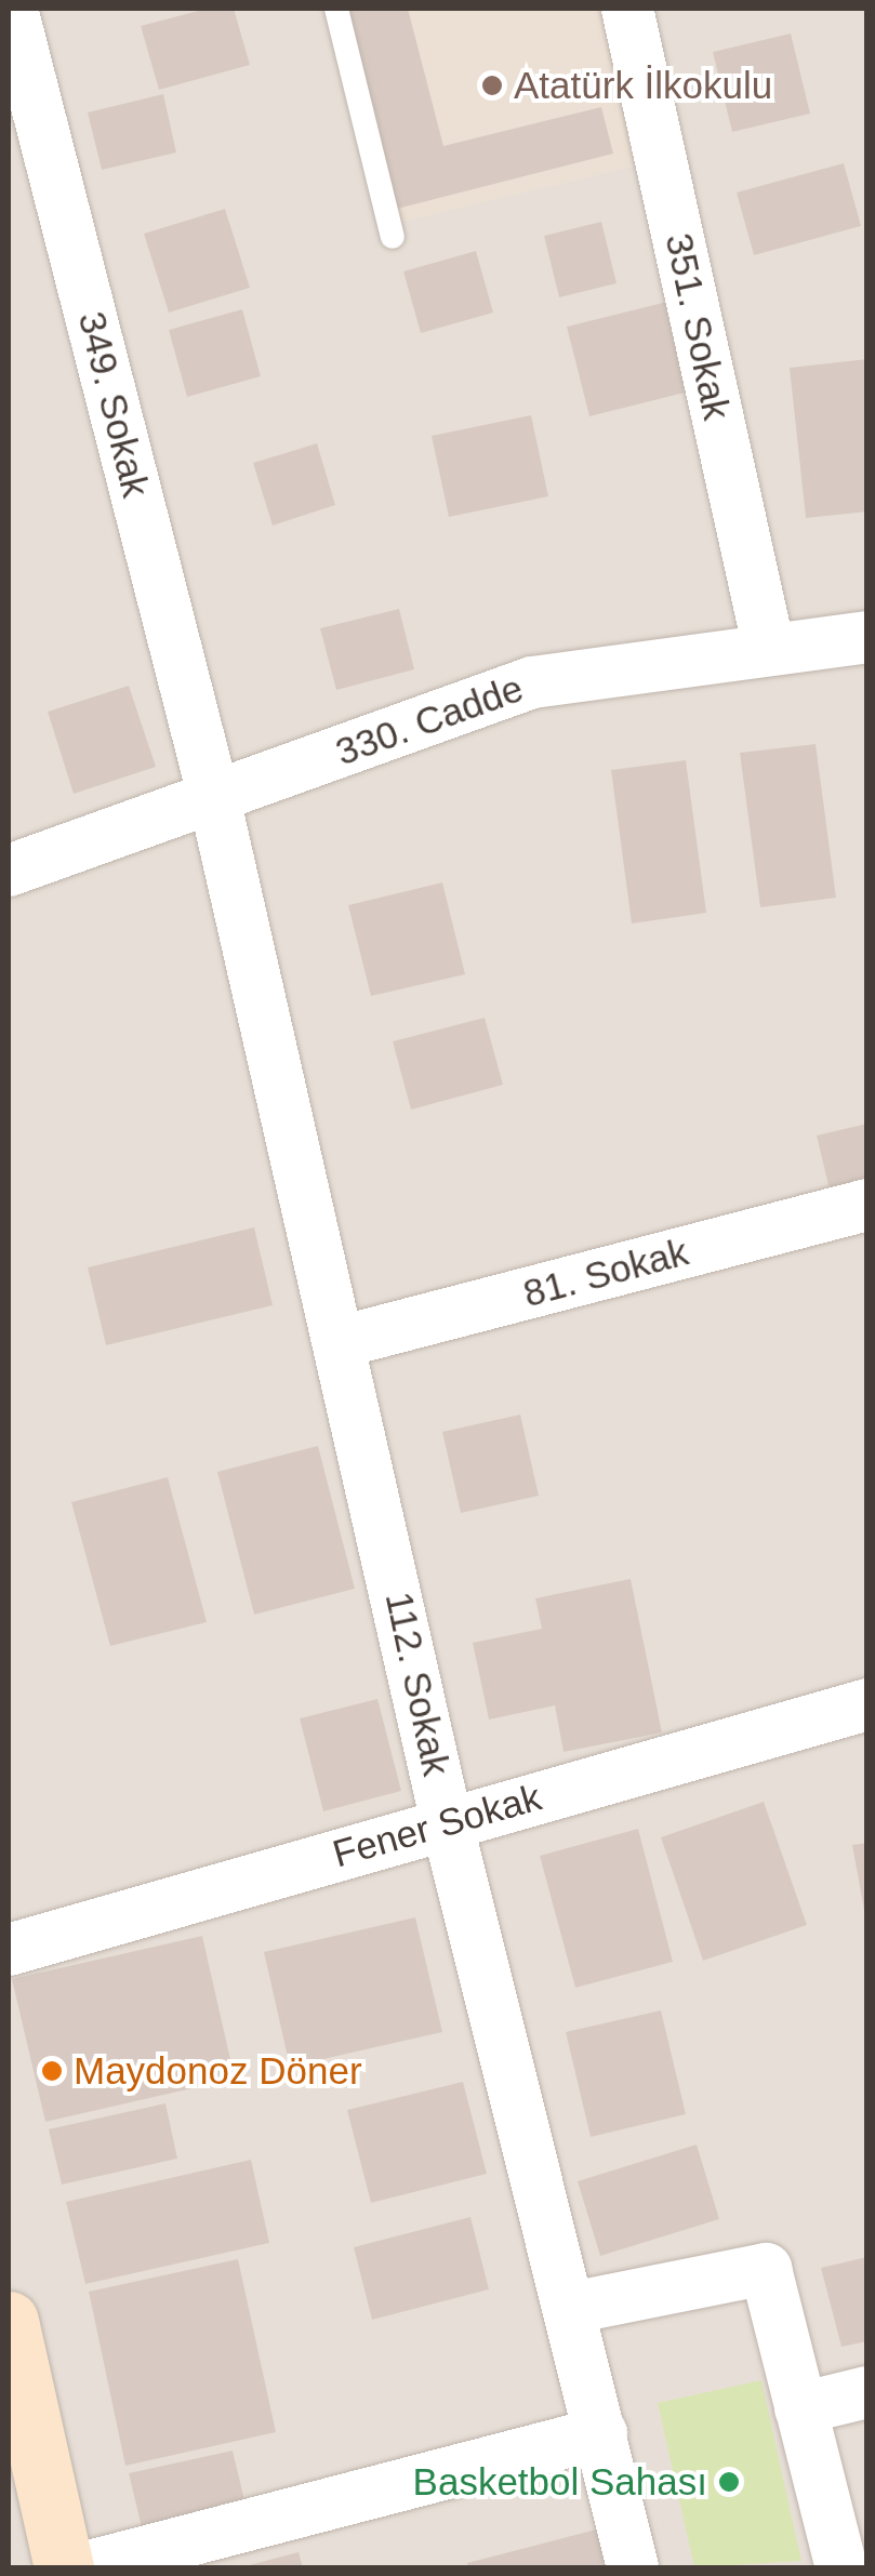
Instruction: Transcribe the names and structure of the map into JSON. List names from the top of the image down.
{
  "streets": {
    "street": [
      "351. Sokak",
      "349. Sokak",
      "330. Cadde",
      "81. Sokak",
      "112. Sokak",
      "Fener Sokak"
    ]
  },
  "crossings": [
    ["351. Sokak", "330. Cadde"],
    ["349. Sokak", "330. Cadde"],
    ["349. Sokak", "112. Sokak"],
    ["330. Cadde", "112. Sokak"],
    ["81. Sokak", "112. Sokak"],
    ["112. Sokak", "Fener Sokak"]
  ],
  "places": ["Atatürk İlkokulu", "Maydonoz Döner", "Basketbol Sahası"]
}
